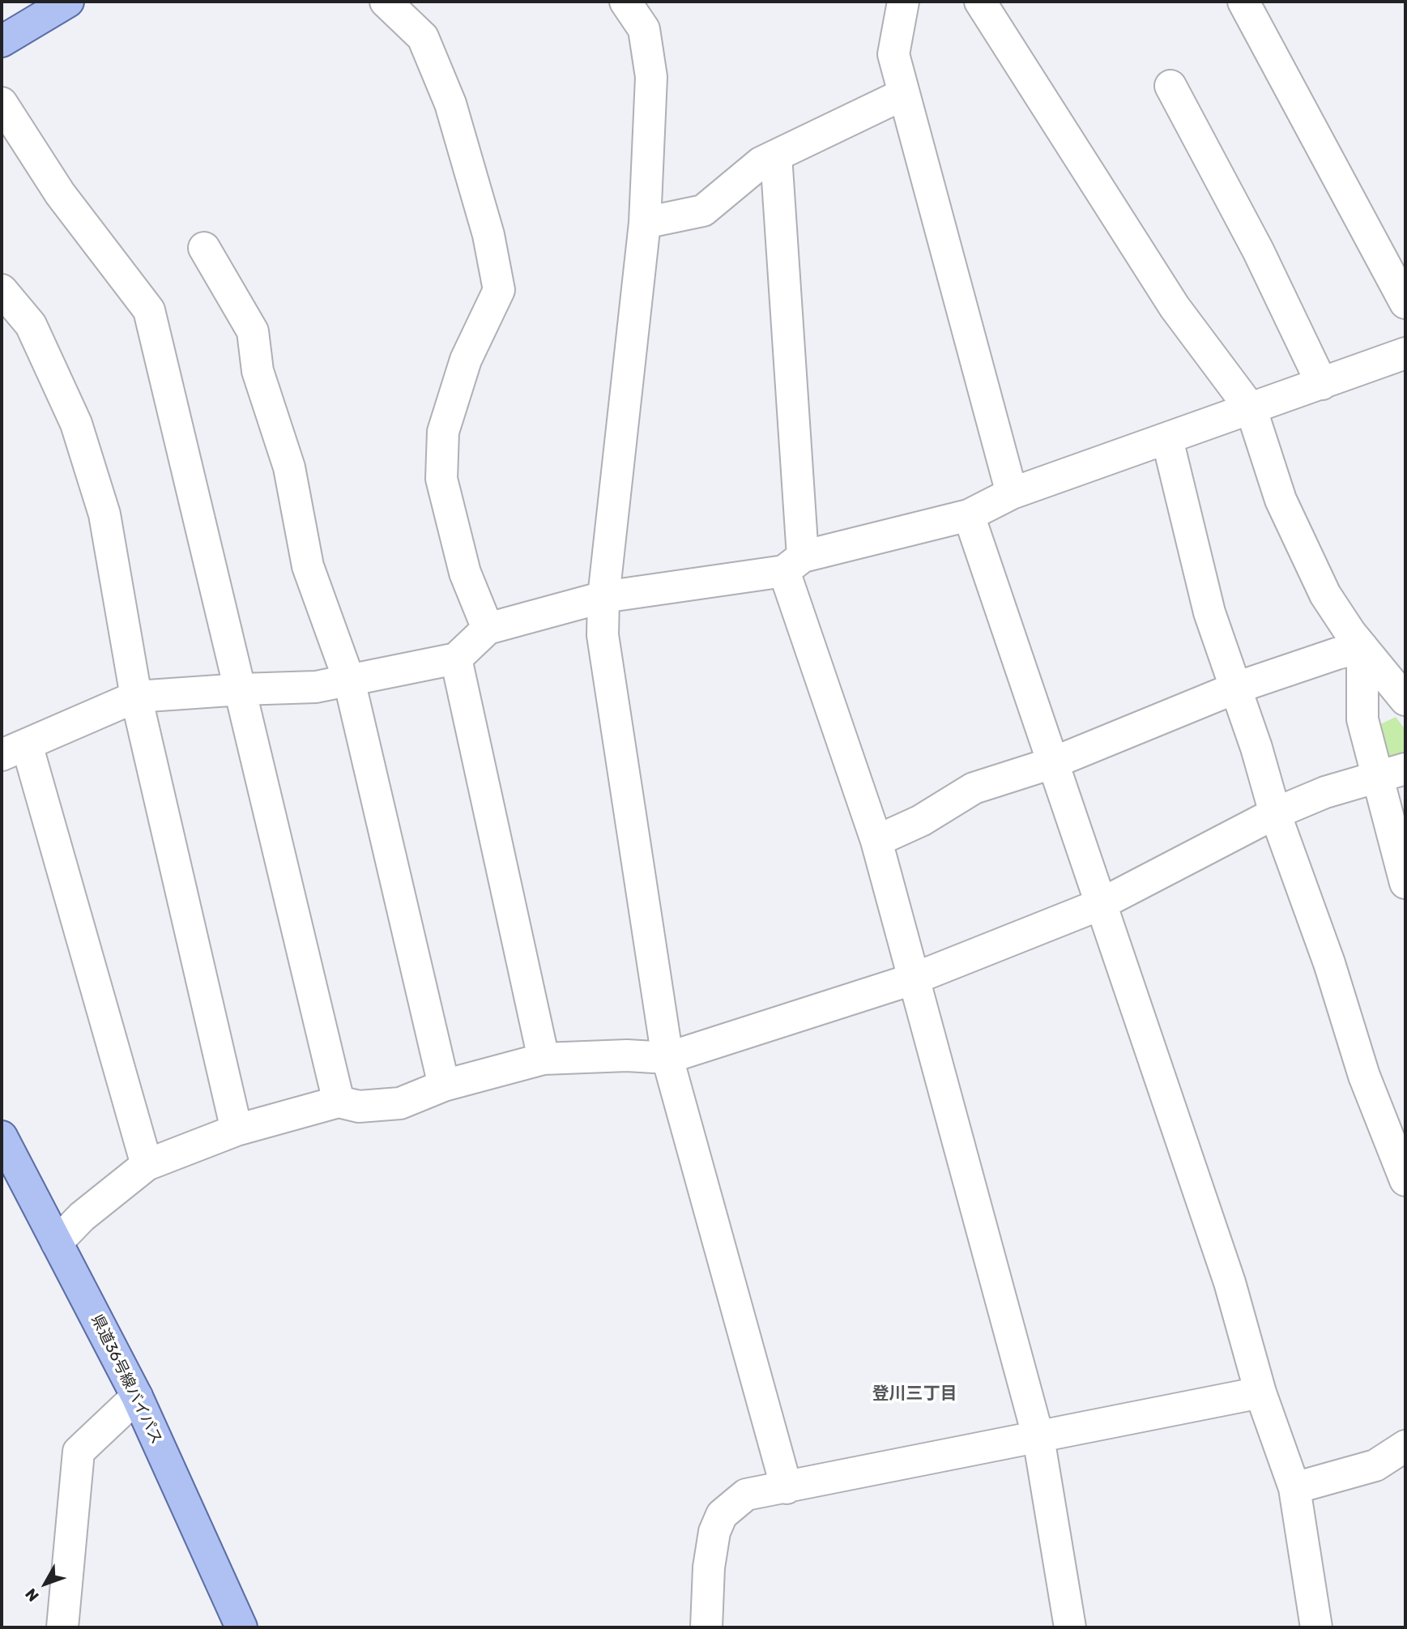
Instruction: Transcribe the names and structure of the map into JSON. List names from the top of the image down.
{
  "streets": {
    "main road": ["県道36号線バイパス"]
  },
  "districts": ["登川三丁目"],
  "north": "bottom left"
}
